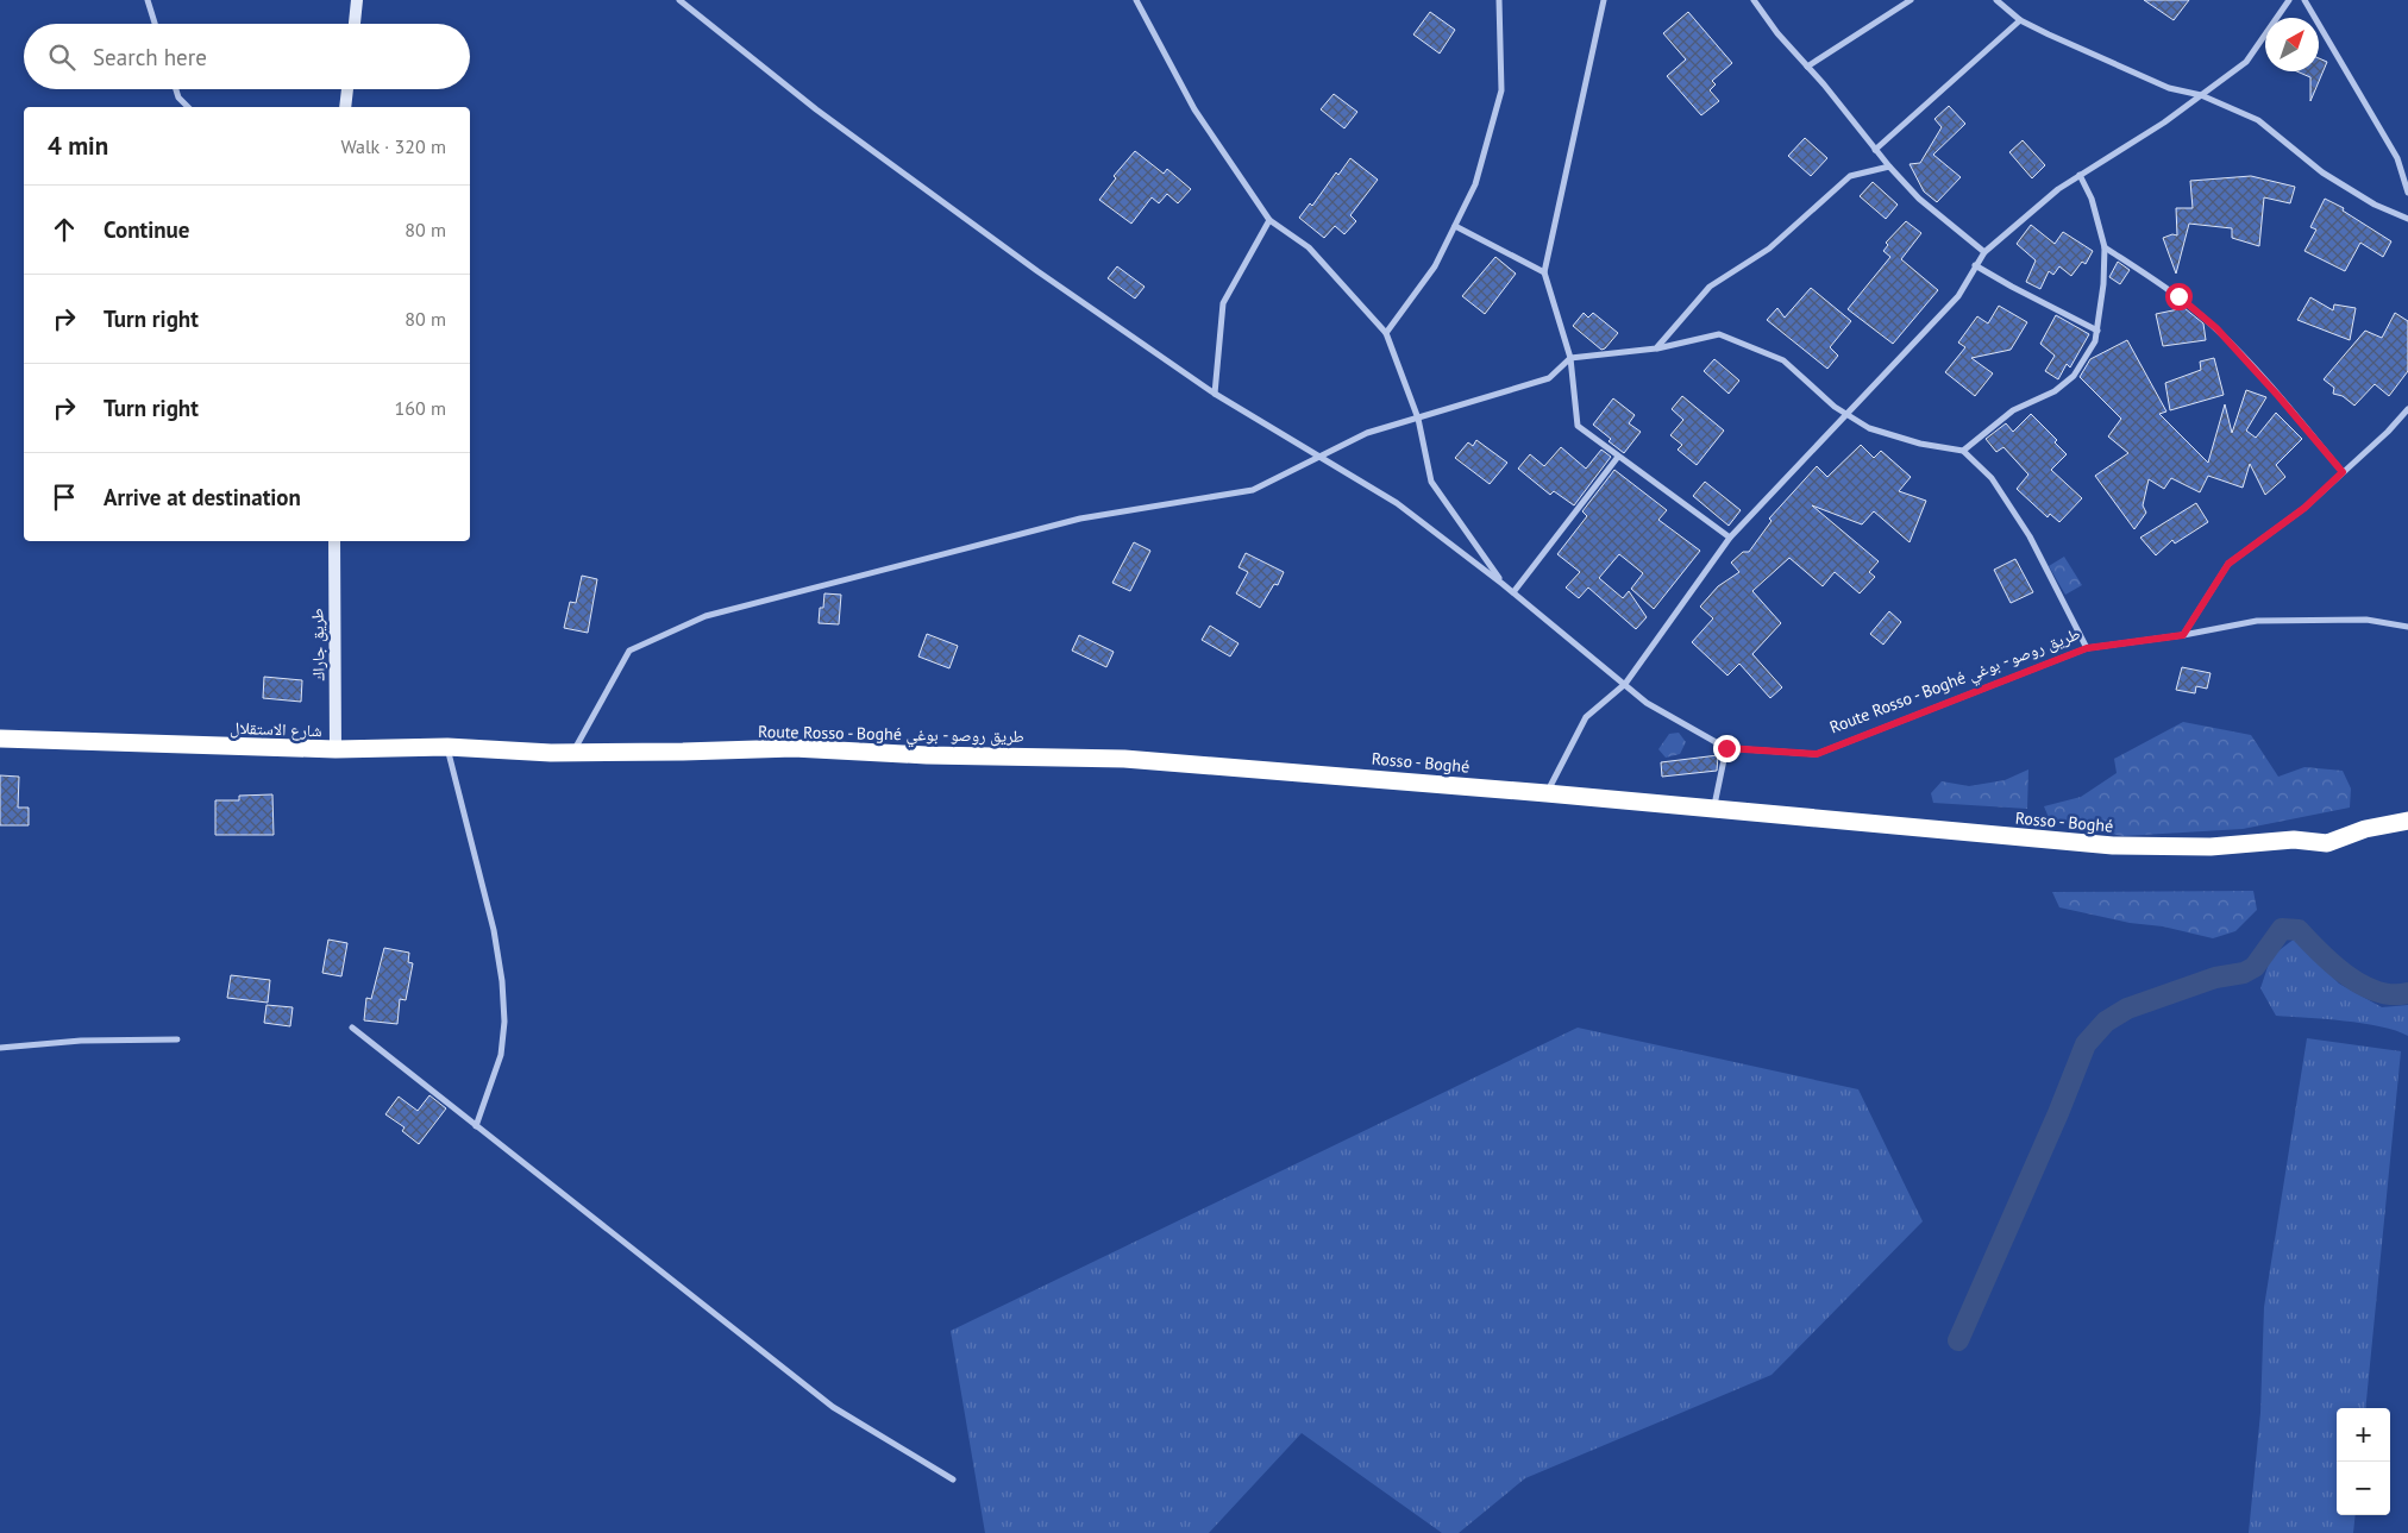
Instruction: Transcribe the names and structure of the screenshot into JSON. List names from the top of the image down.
{
  "streets": {
    "highway": ["شارع الاستقلال", "Rosso - Boghé"],
    "street": ["طريق جاراك", "Route Rosso - Boghé طريق روصو - بوغي"]
  },
  "crossings": [
    ["طريق جاراك", "شارع الاستقلال"],
    ["شارع الاستقلال", "Rosso - Boghé"]
  ],
  "north": "top right",
  "page": {
    "search": "Search here",
    "heading": ["4 min", "Walk · 320 m"],
    "list": [
      ["Continue", "80 m"],
      ["Turn right", "80 m"],
      ["Turn right", "160 m"],
      "Arrive at destination"
    ],
    "map_buttons": ["+", "−"]
  }
}
